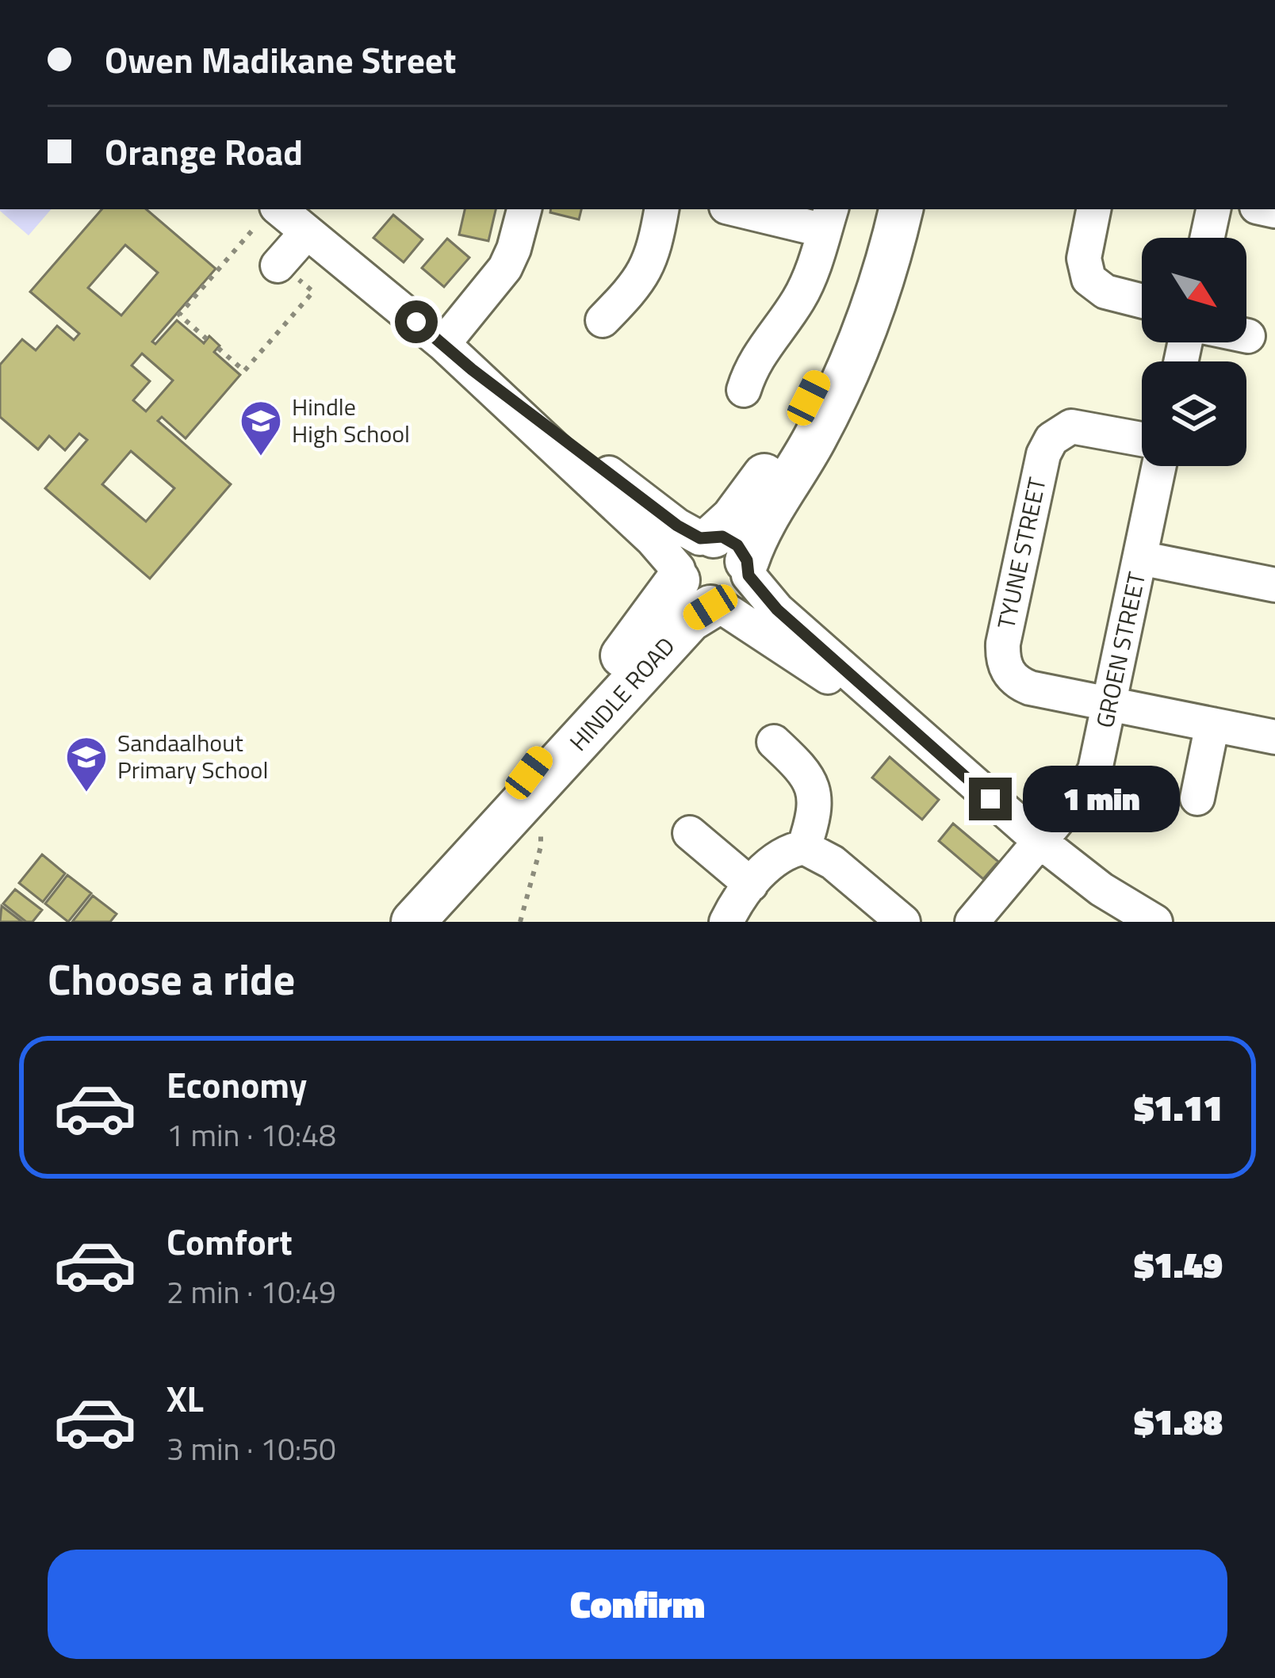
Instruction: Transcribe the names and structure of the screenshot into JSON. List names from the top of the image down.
{
  "streets": {
    "main road": ["HINDLE ROAD"],
    "street": ["TYUNE STREET", "GROEN STREET"]
  },
  "crossings": [
    ["TYUNE STREET", "GROEN STREET"]
  ],
  "places": {
    "school or university": ["Hindle High School", "Sandaalhout Primary School"]
  },
  "north": "bottom right",
  "page": {
    "banner": ["Owen Madikane Street", "Orange Road"],
    "bubble": "1 min",
    "heading": "Choose a ride",
    "list": [
      {
        "name": "Economy",
        "note": "1 min · 10:48",
        "value": "$1.11"
      },
      {
        "name": "Comfort",
        "note": "2 min · 10:49",
        "value": "$1.49"
      },
      {
        "name": "XL",
        "note": "3 min · 10:50",
        "value": "$1.88"
      }
    ],
    "buttons": "Confirm"
  }
}
